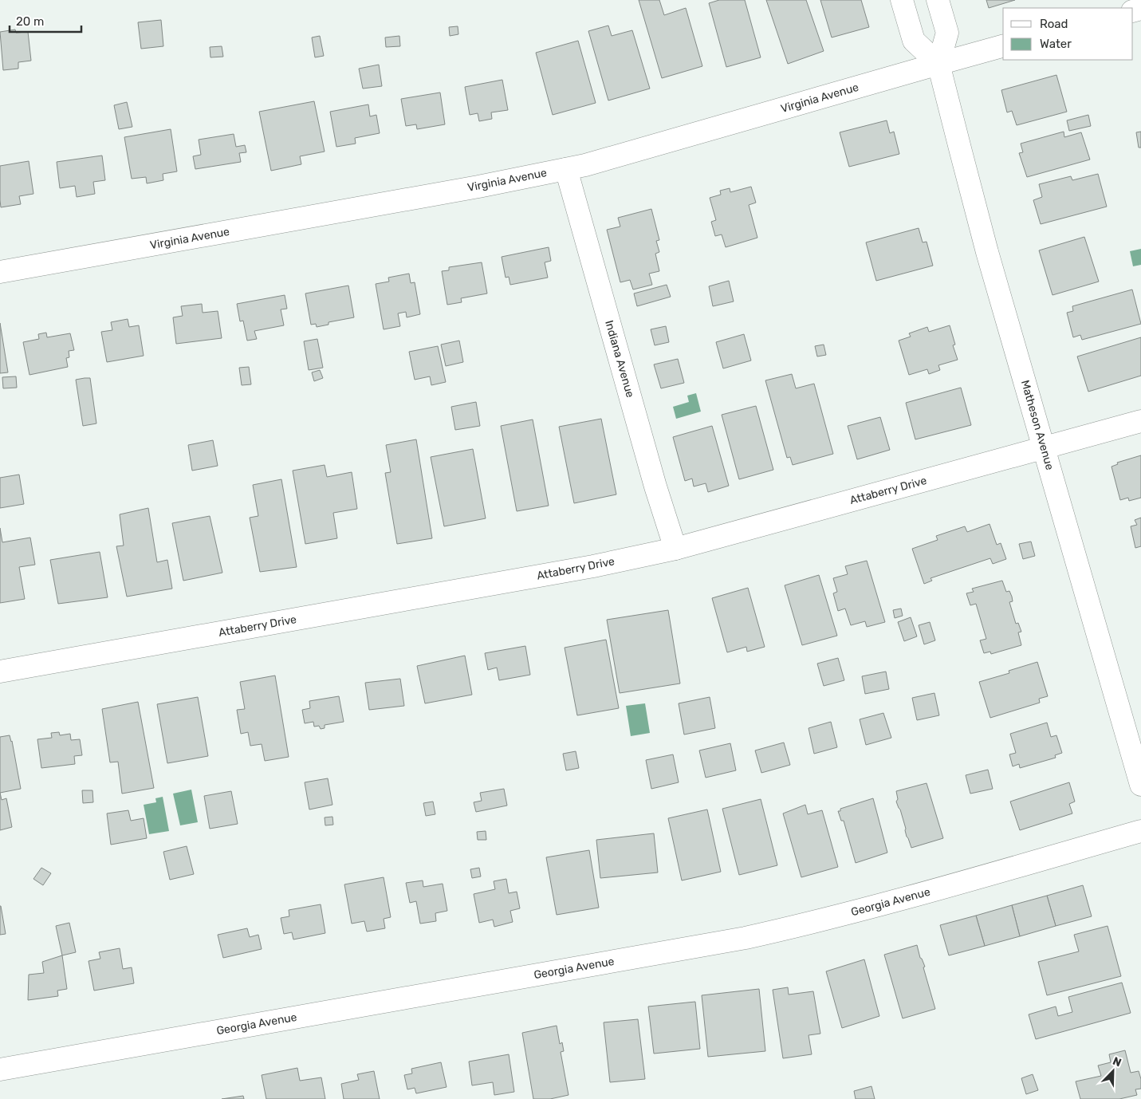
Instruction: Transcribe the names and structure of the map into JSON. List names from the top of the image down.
{
  "streets": {
    "street": [
      "Virginia Avenue",
      "Indiana Avenue",
      "Matheson Avenue",
      "Attaberry Drive",
      "Georgia Avenue"
    ]
  },
  "crossings": [
    ["Virginia Avenue", "Indiana Avenue"],
    ["Virginia Avenue", "Matheson Avenue"],
    ["Indiana Avenue", "Attaberry Drive"],
    ["Matheson Avenue", "Attaberry Drive"]
  ],
  "legend": ["Road", "Water"],
  "scale_bar": "20 m",
  "north": "top right"
}
